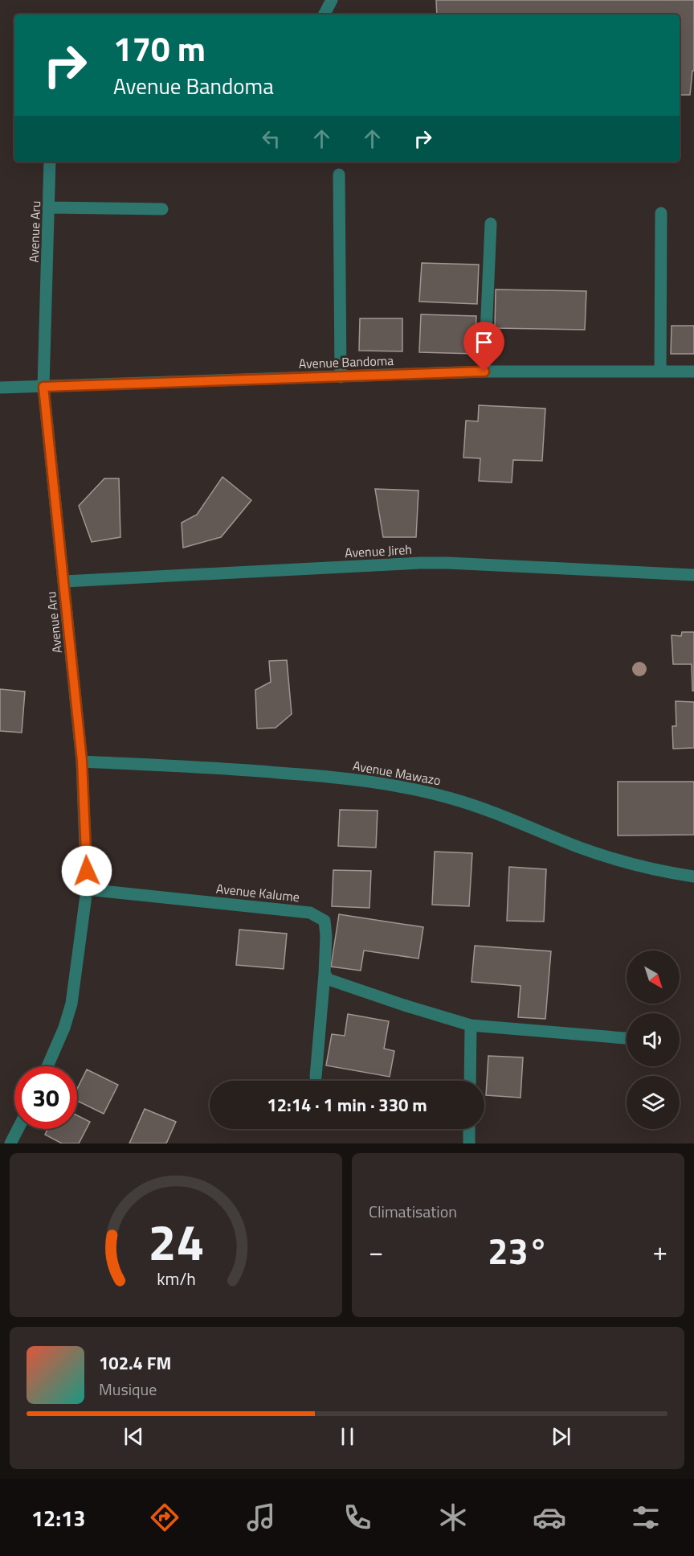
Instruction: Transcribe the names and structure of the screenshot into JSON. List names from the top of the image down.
{
  "streets": {
    "street": [
      "Avenue Aru",
      "Avenue Bandoma",
      "Avenue Jireh",
      "Avenue Mawazo",
      "Avenue Kalume"
    ]
  },
  "crossings": [
    ["Avenue Aru", "Avenue Bandoma"],
    ["Avenue Aru", "Avenue Jireh"],
    ["Avenue Aru", "Avenue Mawazo"],
    ["Avenue Aru", "Avenue Kalume"]
  ],
  "north": "bottom right",
  "page": {
    "turn": ["170 m", "Avenue Bandoma"],
    "limit": "30",
    "trip": "12:14 · 1 min · 330 m",
    "tile": "Climatisation",
    "heat": ["−", "23°", "+"],
    "song": ["102.4 FM", "Musique"],
    "tabs": "12:13",
    "gauge": ["24", "km/h"]
  }
}
